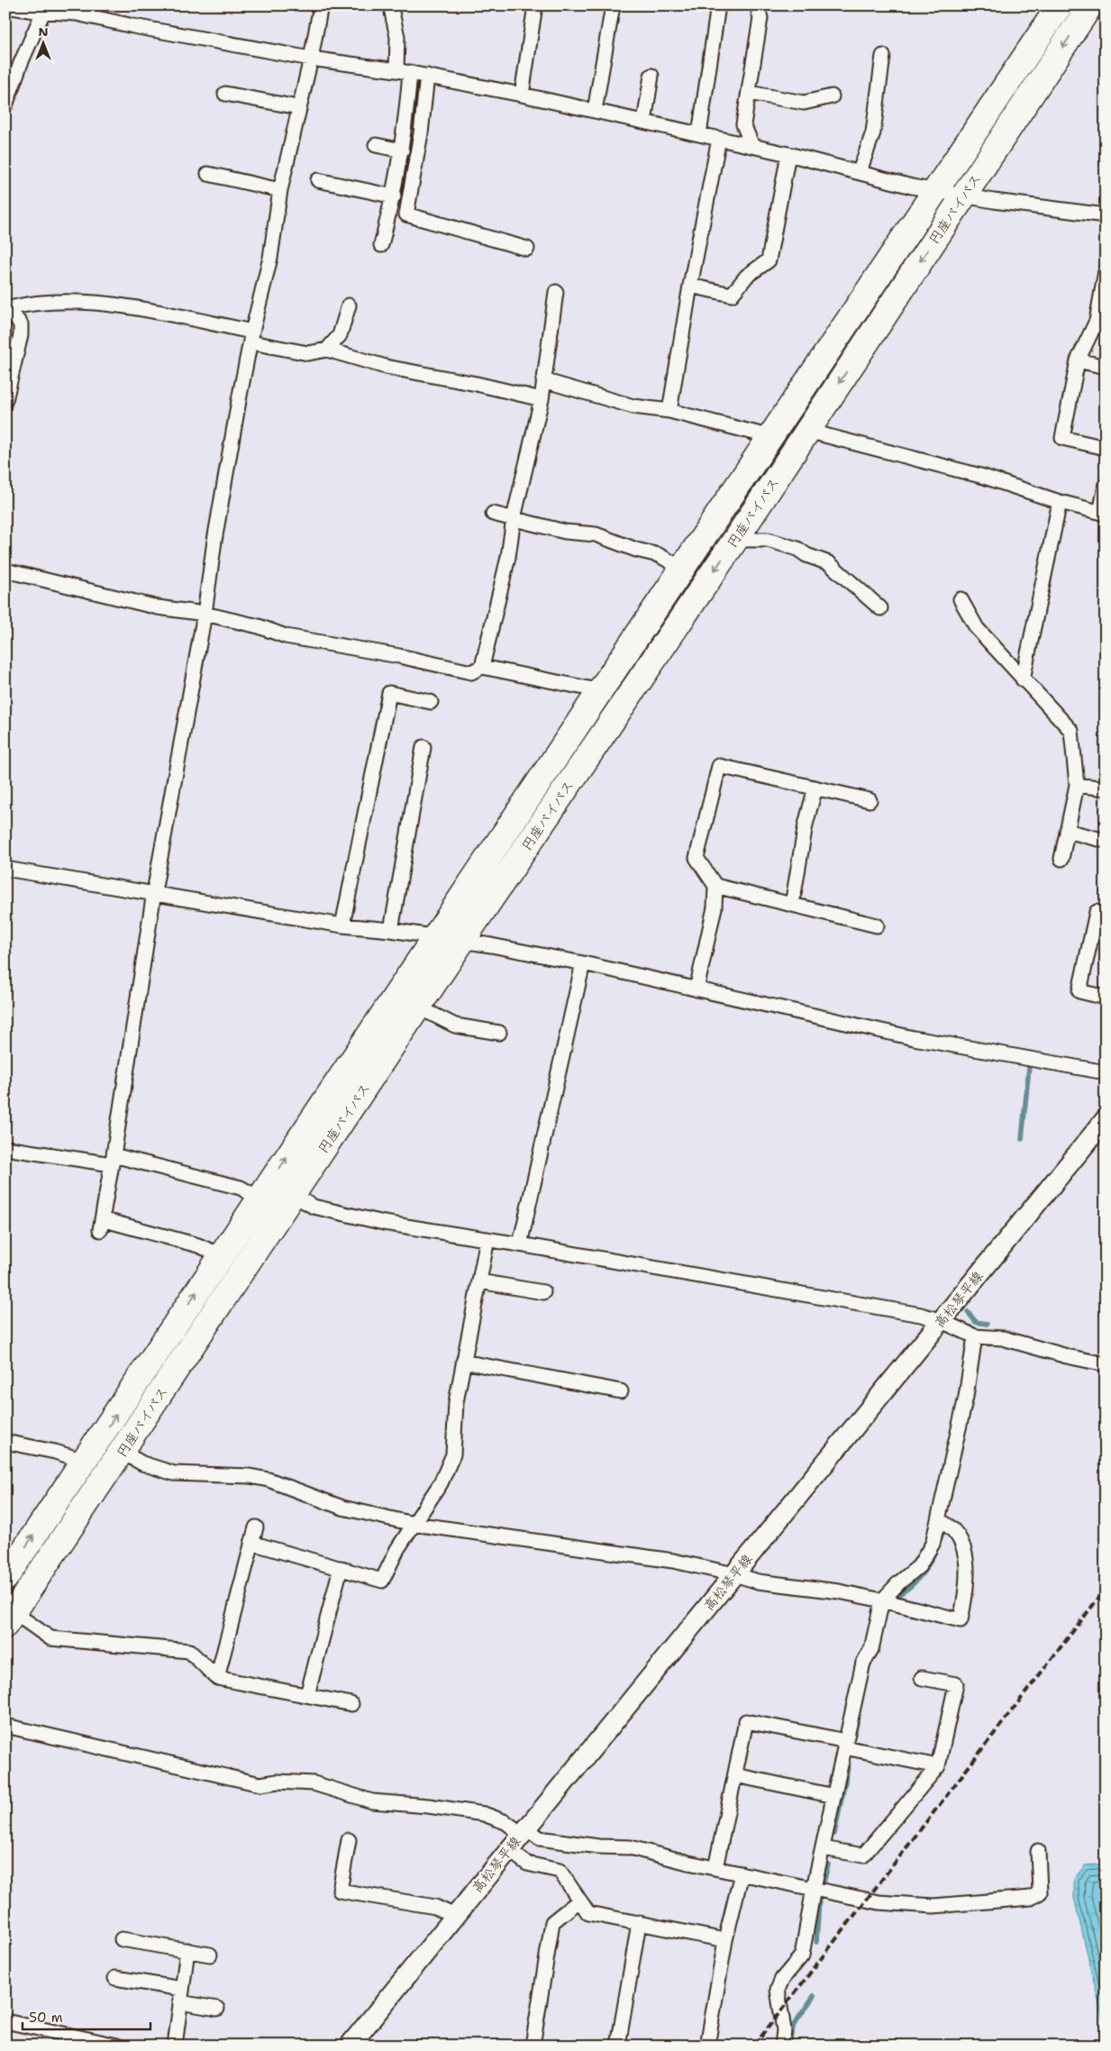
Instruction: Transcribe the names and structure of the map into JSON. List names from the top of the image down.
{
  "streets": {
    "highway": ["円座バイパス"],
    "main road": ["高松琴平線"]
  },
  "scale_bar": "50 m",
  "north": "top"
}
